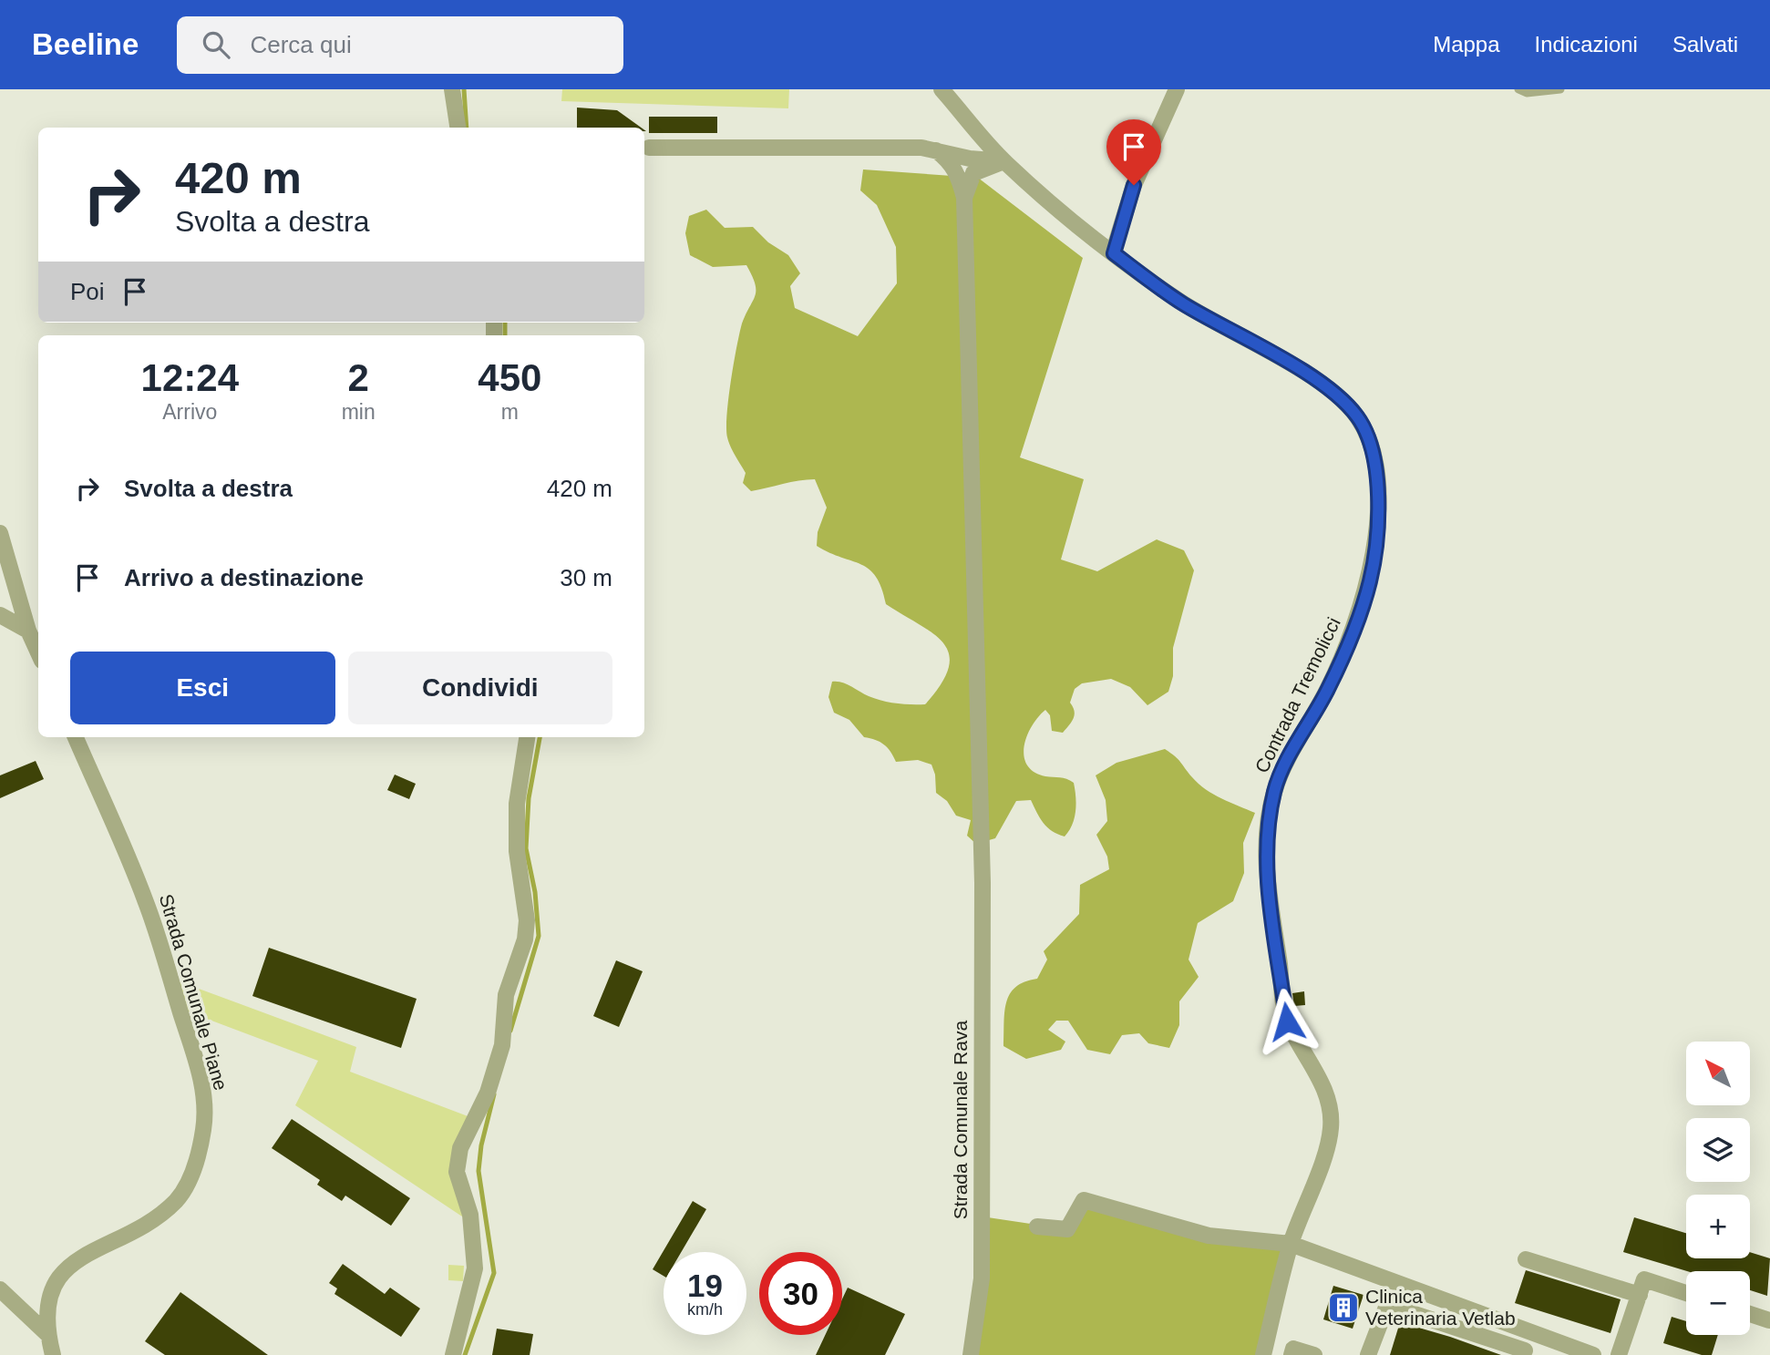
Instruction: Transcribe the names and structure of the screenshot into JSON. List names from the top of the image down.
{
  "streets": {
    "street": ["Contrada Tremolicci", "Strada Comunale Piane", "Strada Comunale Rava"]
  },
  "places": {
    "building": ["Clinica Veterinaria Vetlab"]
  },
  "north": "top left",
  "page": {
    "header": "Beeline",
    "search": "Cerca qui",
    "nav": ["Mappa", "Indicazioni", "Salvati"],
    "turn": ["420 m", "Svolta a destra"],
    "then": "Poi",
    "eta": [
      "12:24",
      "Arrivo",
      "2",
      "min",
      "450",
      "m"
    ],
    "list": [
      {
        "name": "Svolta a destra",
        "value": "420 m"
      },
      {
        "name": "Arrivo a destinazione",
        "value": "30 m"
      }
    ],
    "buttons": ["Esci", "Condividi"],
    "map_buttons": ["+", "−"],
    "speed": "19 km/h",
    "limit": "30"
  }
}
